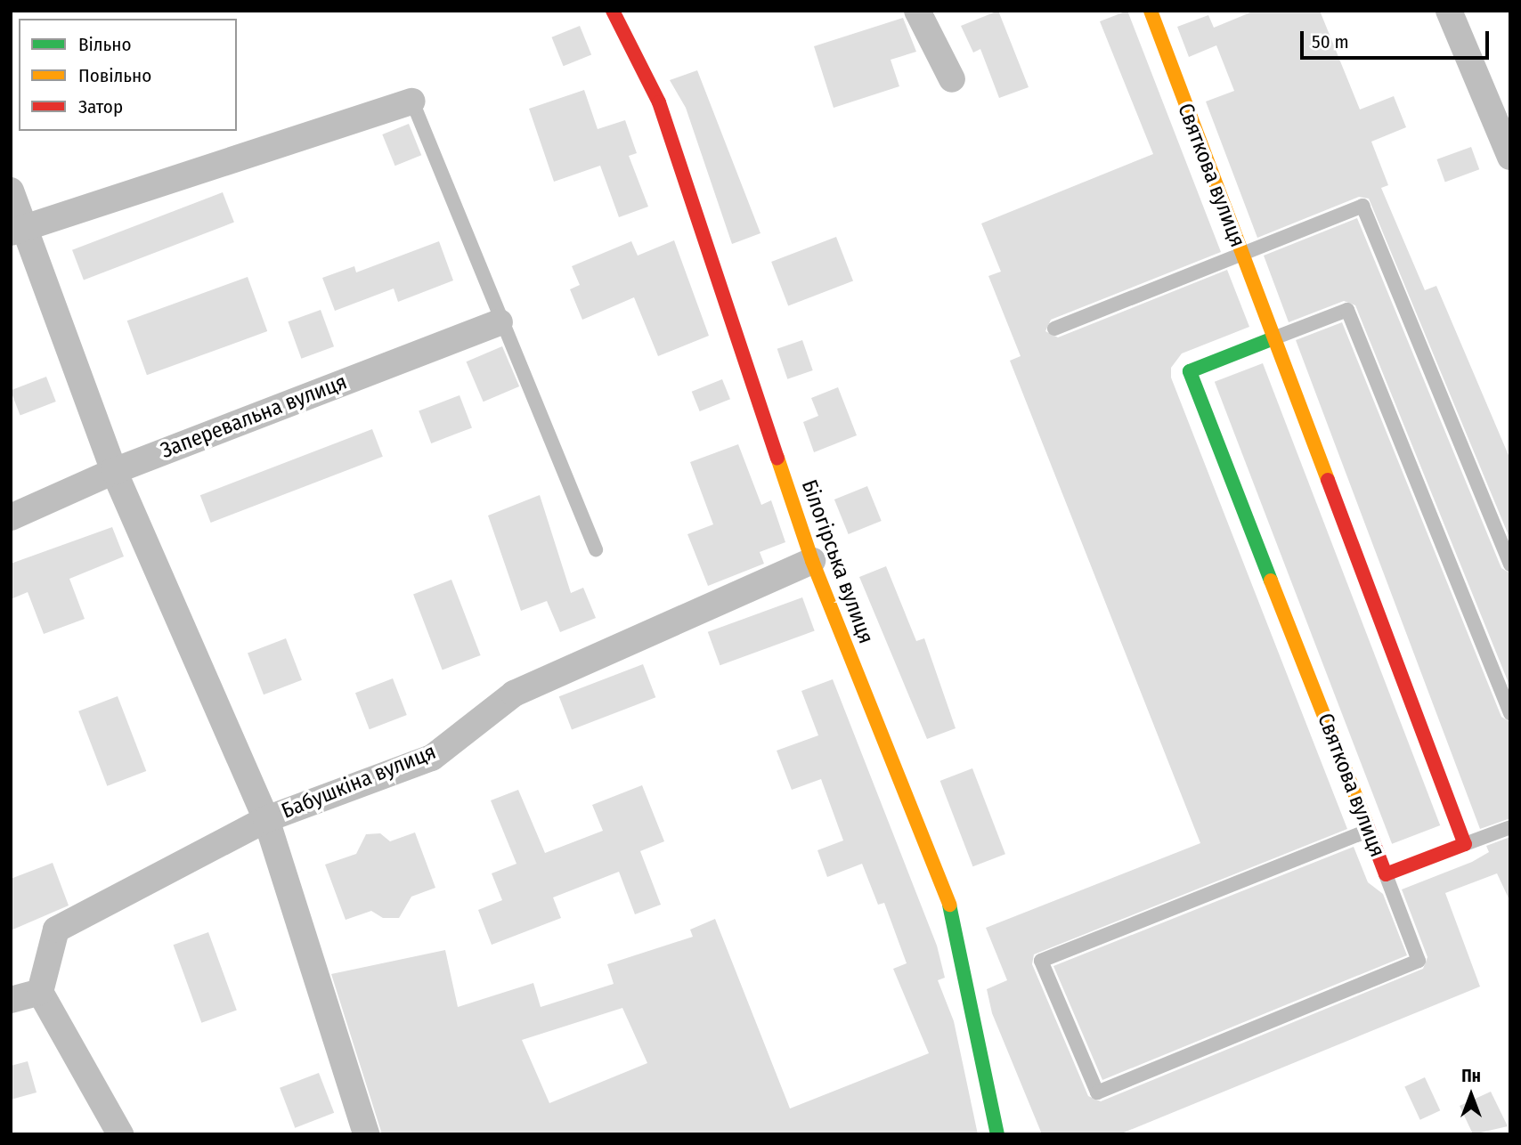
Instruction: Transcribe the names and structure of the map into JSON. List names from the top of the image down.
{
  "streets": {
    "street": [
      "Святкова вулиця",
      "Заперевальна вулиця",
      "Білогірська вулиця",
      "Бабушкіна вулиця"
    ]
  },
  "crossings": [
    ["Білогірська вулиця", "Бабушкіна вулиця"]
  ],
  "legend": ["Вільно", "Повільно", "Затор"],
  "scale_bar": "50 m",
  "north": "top"
}
